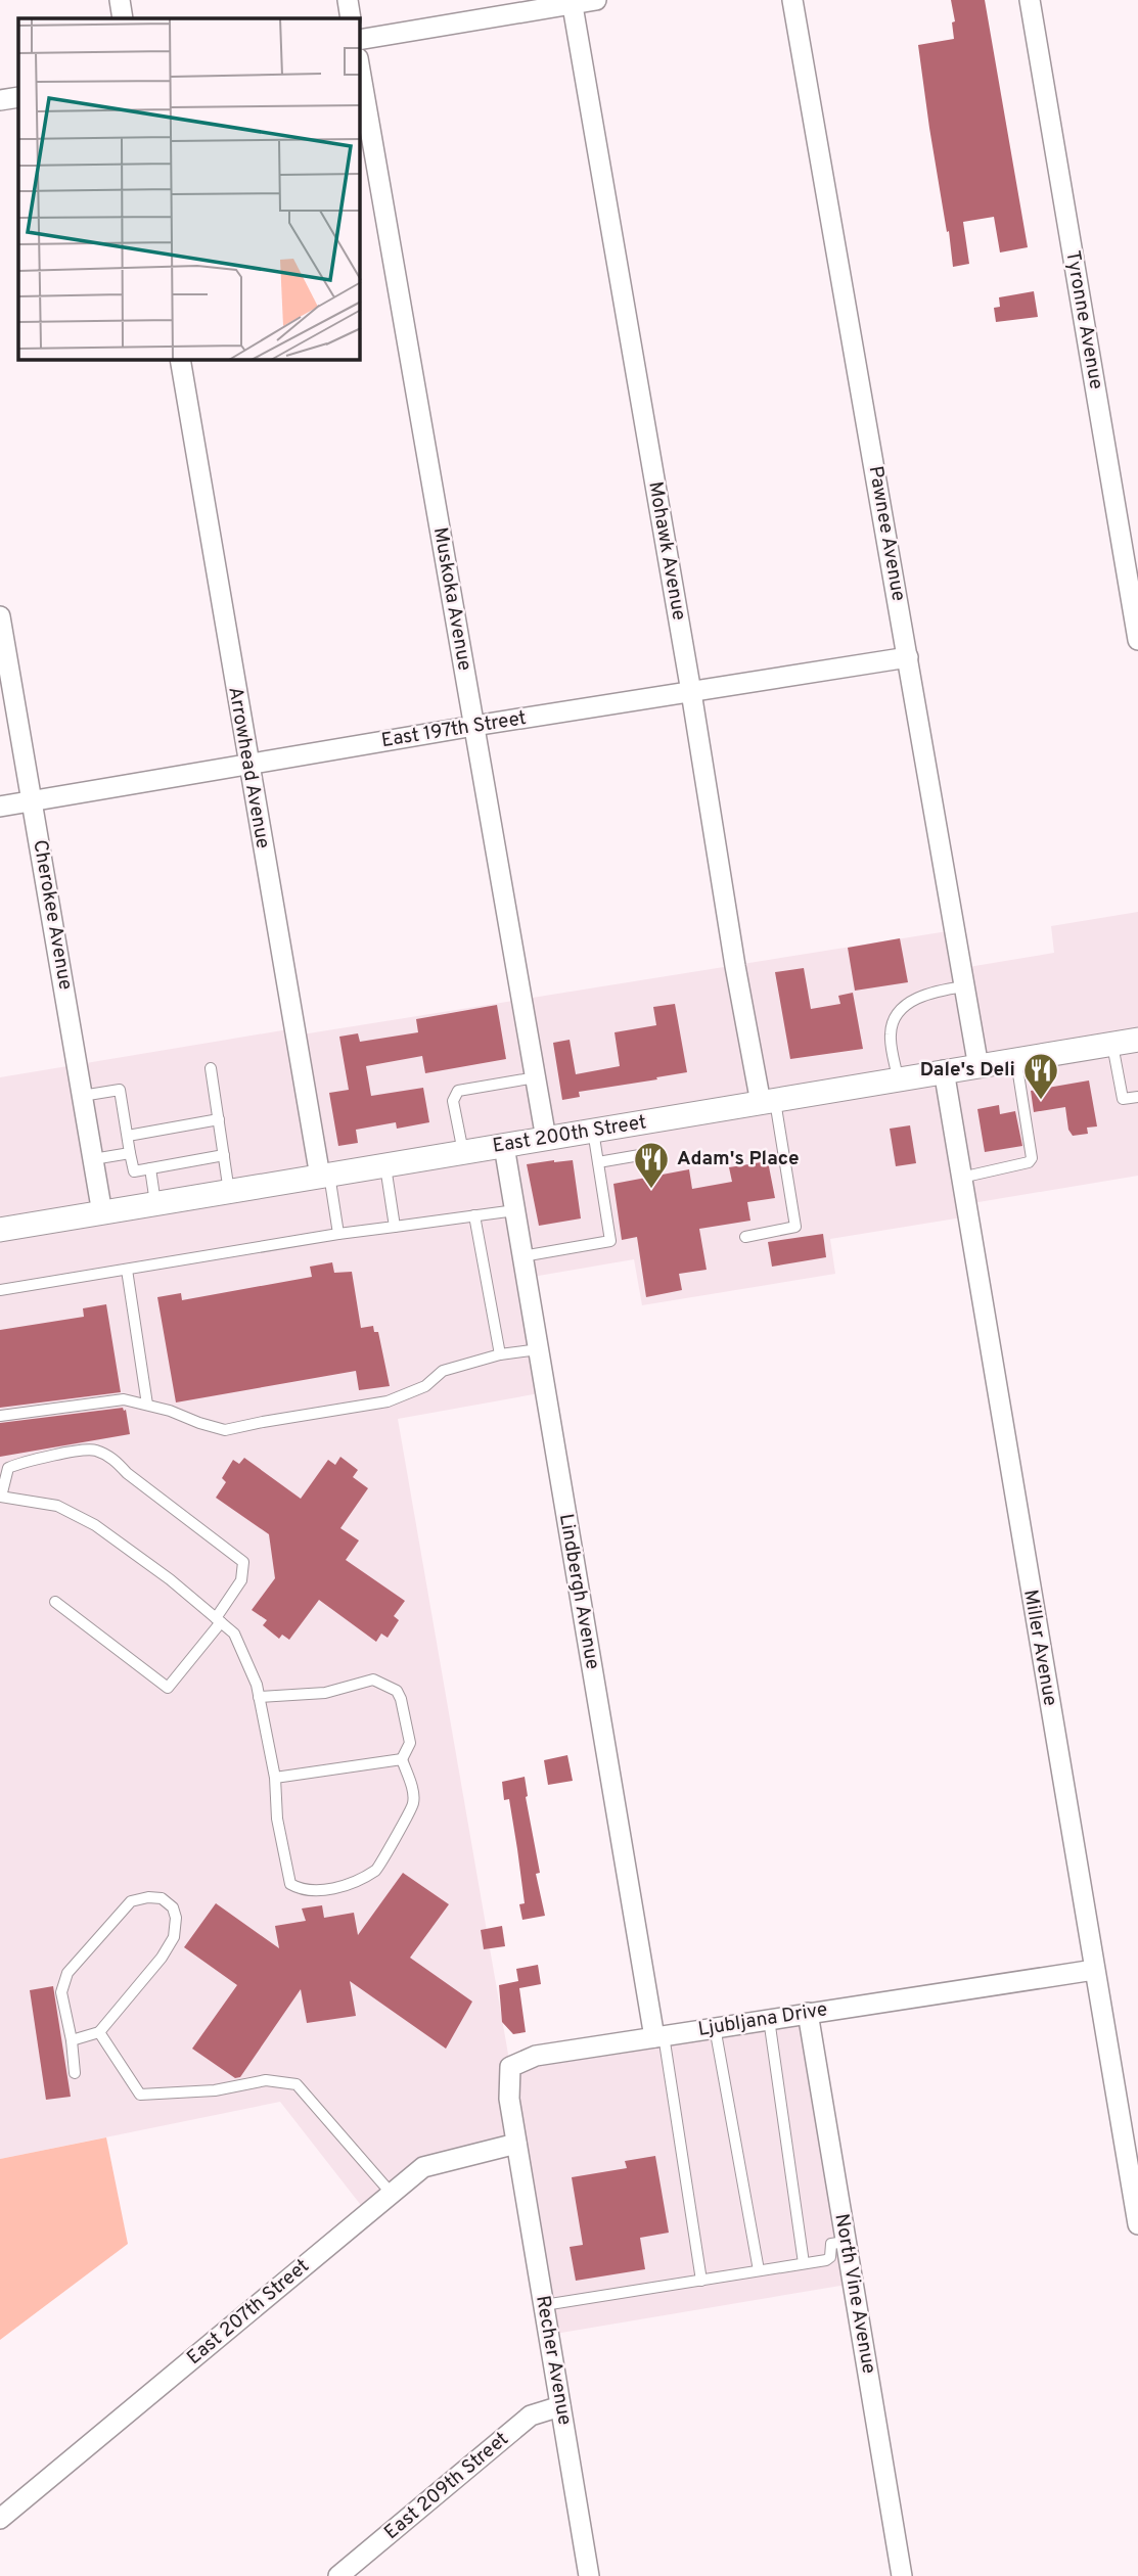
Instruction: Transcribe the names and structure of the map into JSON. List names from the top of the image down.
{
  "streets": {
    "street": [
      "Tyronne Avenue",
      "Pawnee Avenue",
      "Mohawk Avenue",
      "Muskoka Avenue",
      "East 197th Street",
      "Arrowhead Avenue",
      "Cherokee Avenue",
      "East 200th Street",
      "Lindbergh Avenue",
      "Miller Avenue",
      "Ljubljana Drive",
      "North Vine Avenue",
      "East 207th Street",
      "Recher Avenue",
      "East 209th Street"
    ]
  },
  "crossings": [
    ["Pawnee Avenue", "East 197th Street"],
    ["Pawnee Avenue", "East 200th Street"],
    ["Mohawk Avenue", "East 197th Street"],
    ["Mohawk Avenue", "East 200th Street"],
    ["Muskoka Avenue", "East 197th Street"],
    ["Muskoka Avenue", "East 200th Street"],
    ["East 197th Street", "Arrowhead Avenue"],
    ["East 197th Street", "Cherokee Avenue"],
    ["Arrowhead Avenue", "East 200th Street"],
    ["Cherokee Avenue", "East 200th Street"],
    ["East 200th Street", "Lindbergh Avenue"],
    ["East 200th Street", "Miller Avenue"],
    ["Lindbergh Avenue", "Ljubljana Drive"],
    ["Miller Avenue", "Ljubljana Drive"],
    ["Ljubljana Drive", "North Vine Avenue"],
    ["Ljubljana Drive", "East 207th Street"],
    ["Ljubljana Drive", "Recher Avenue"],
    ["East 207th Street", "Recher Avenue"],
    ["Recher Avenue", "East 209th Street"]
  ],
  "places": {
    "restaurant": ["Dale's Deli", "Adam's Place"]
  }
}
